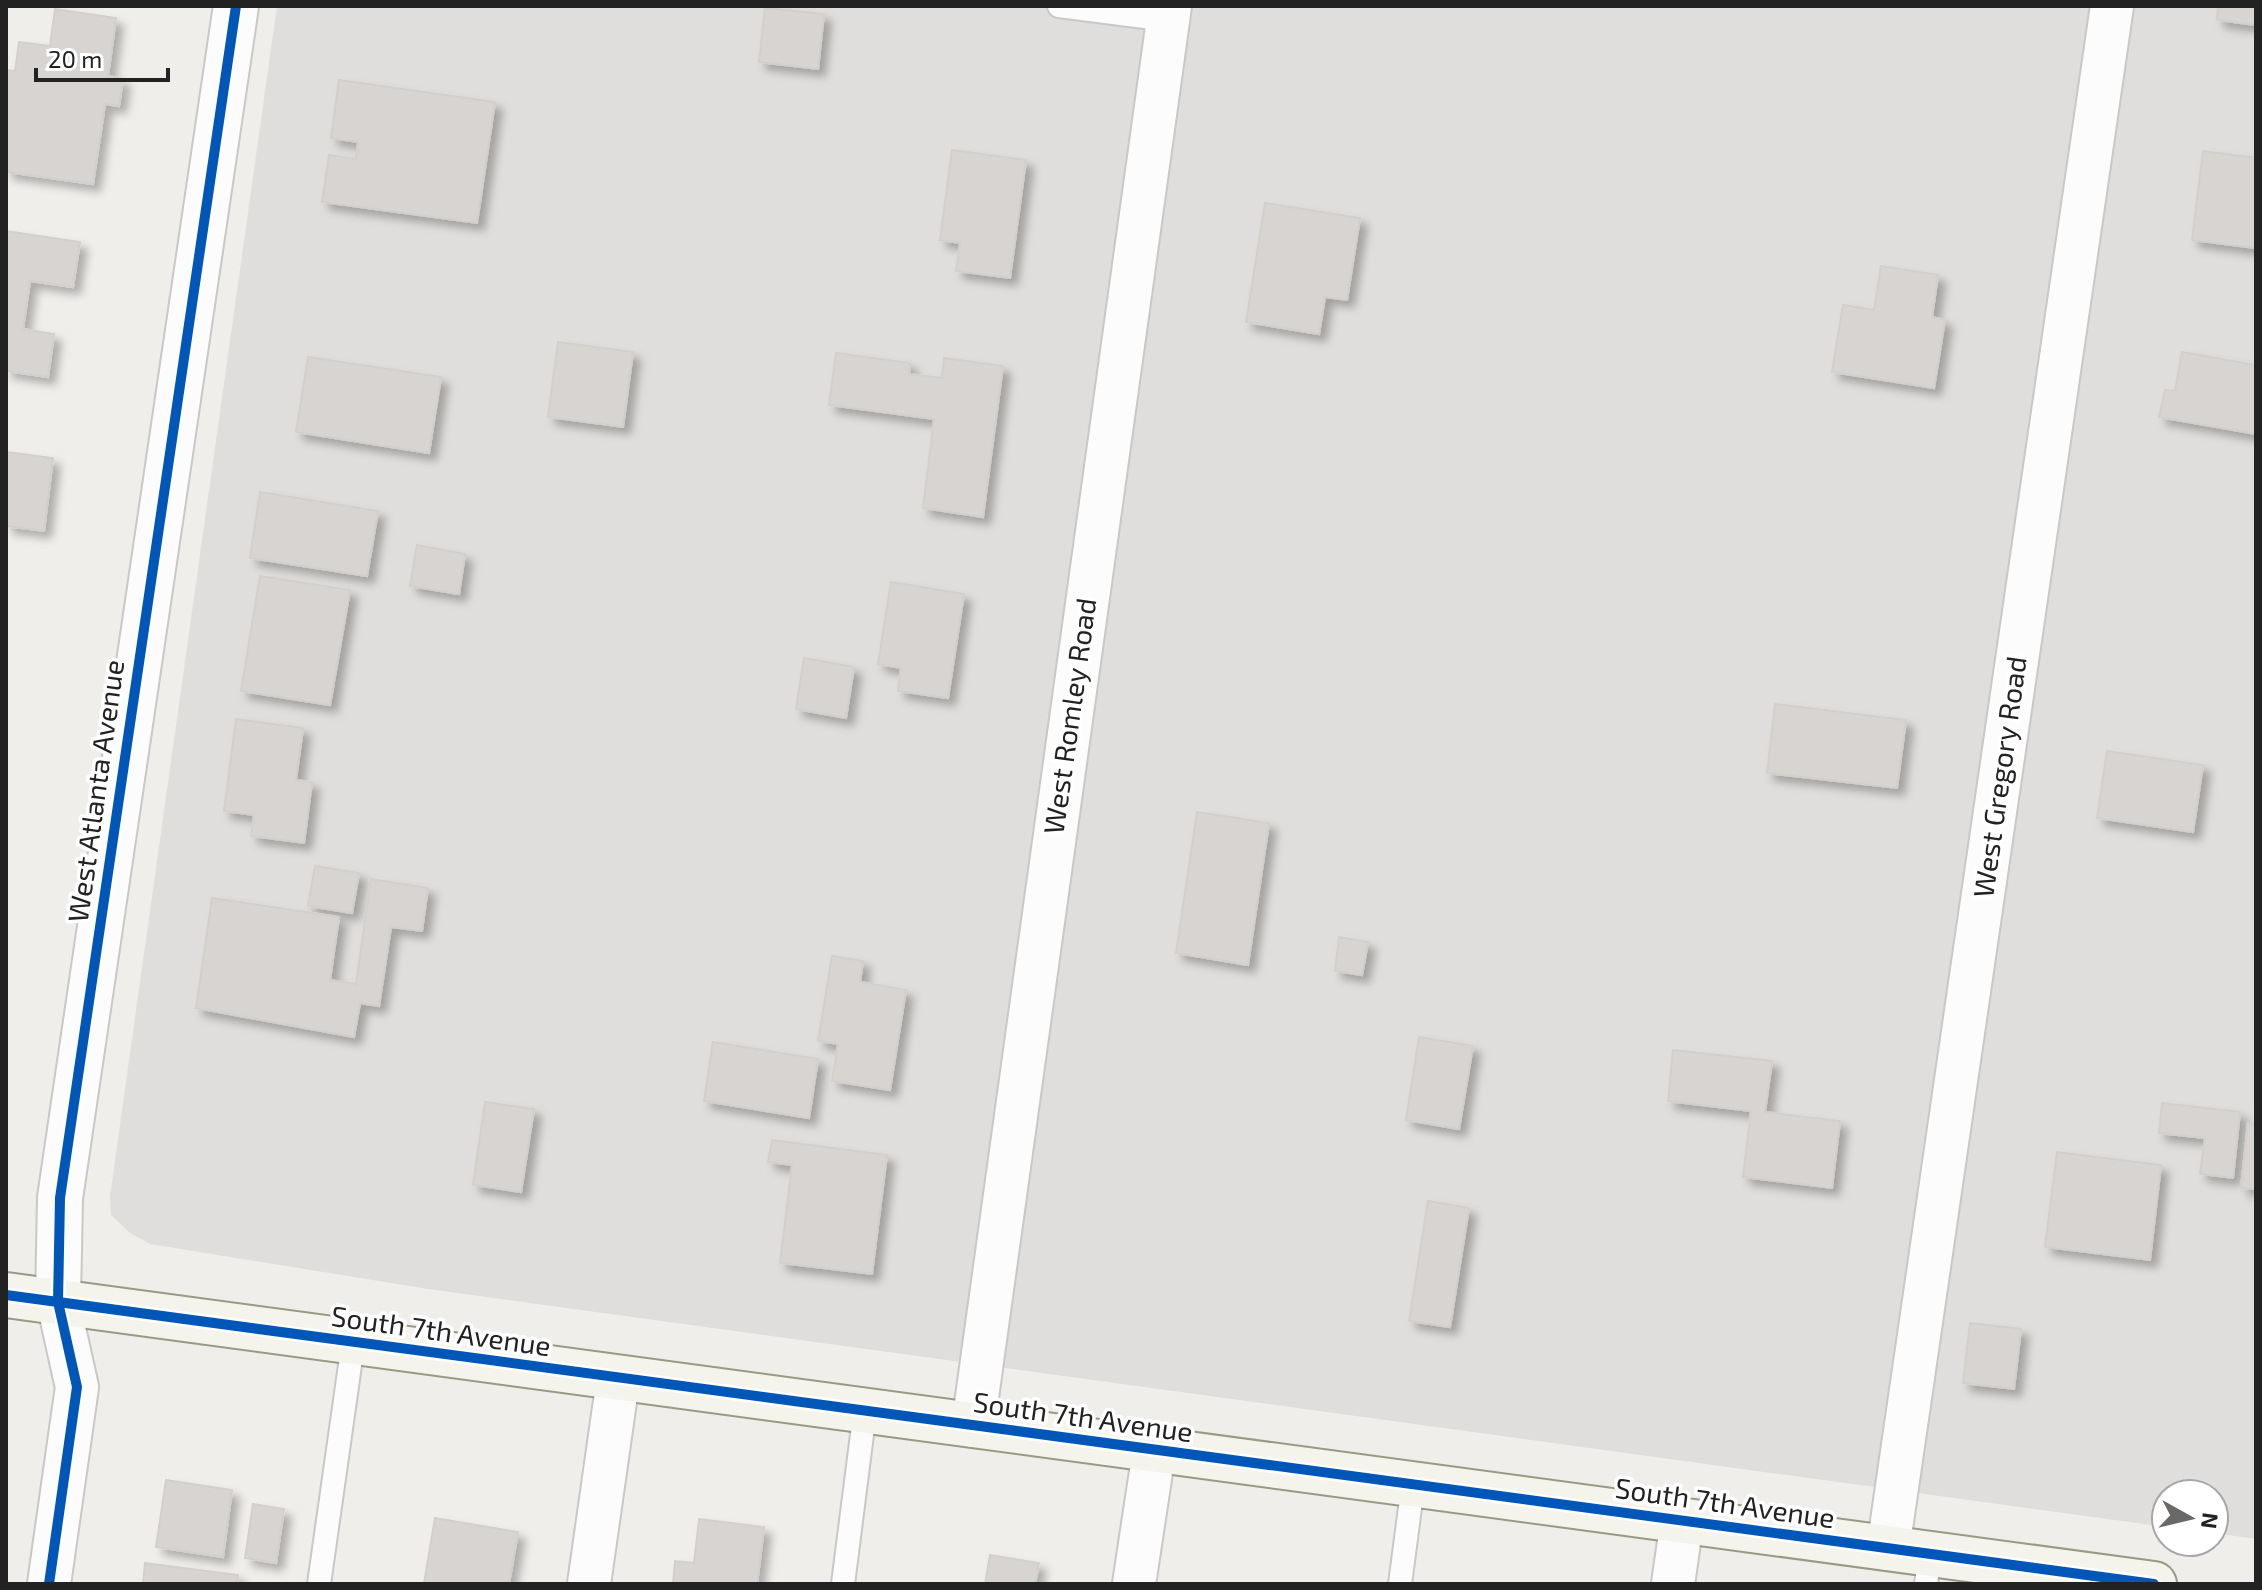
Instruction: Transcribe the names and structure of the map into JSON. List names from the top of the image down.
{
  "streets": {
    "main road": ["South 7th Avenue"],
    "street": ["West Romley Road", "West Gregory Road", "West Atlanta Avenue"]
  },
  "crossings": [
    ["West Romley Road", "South 7th Avenue"],
    ["West Gregory Road", "South 7th Avenue"],
    ["West Atlanta Avenue", "South 7th Avenue"]
  ],
  "scale_bar": "20 m",
  "north": "right"
}
